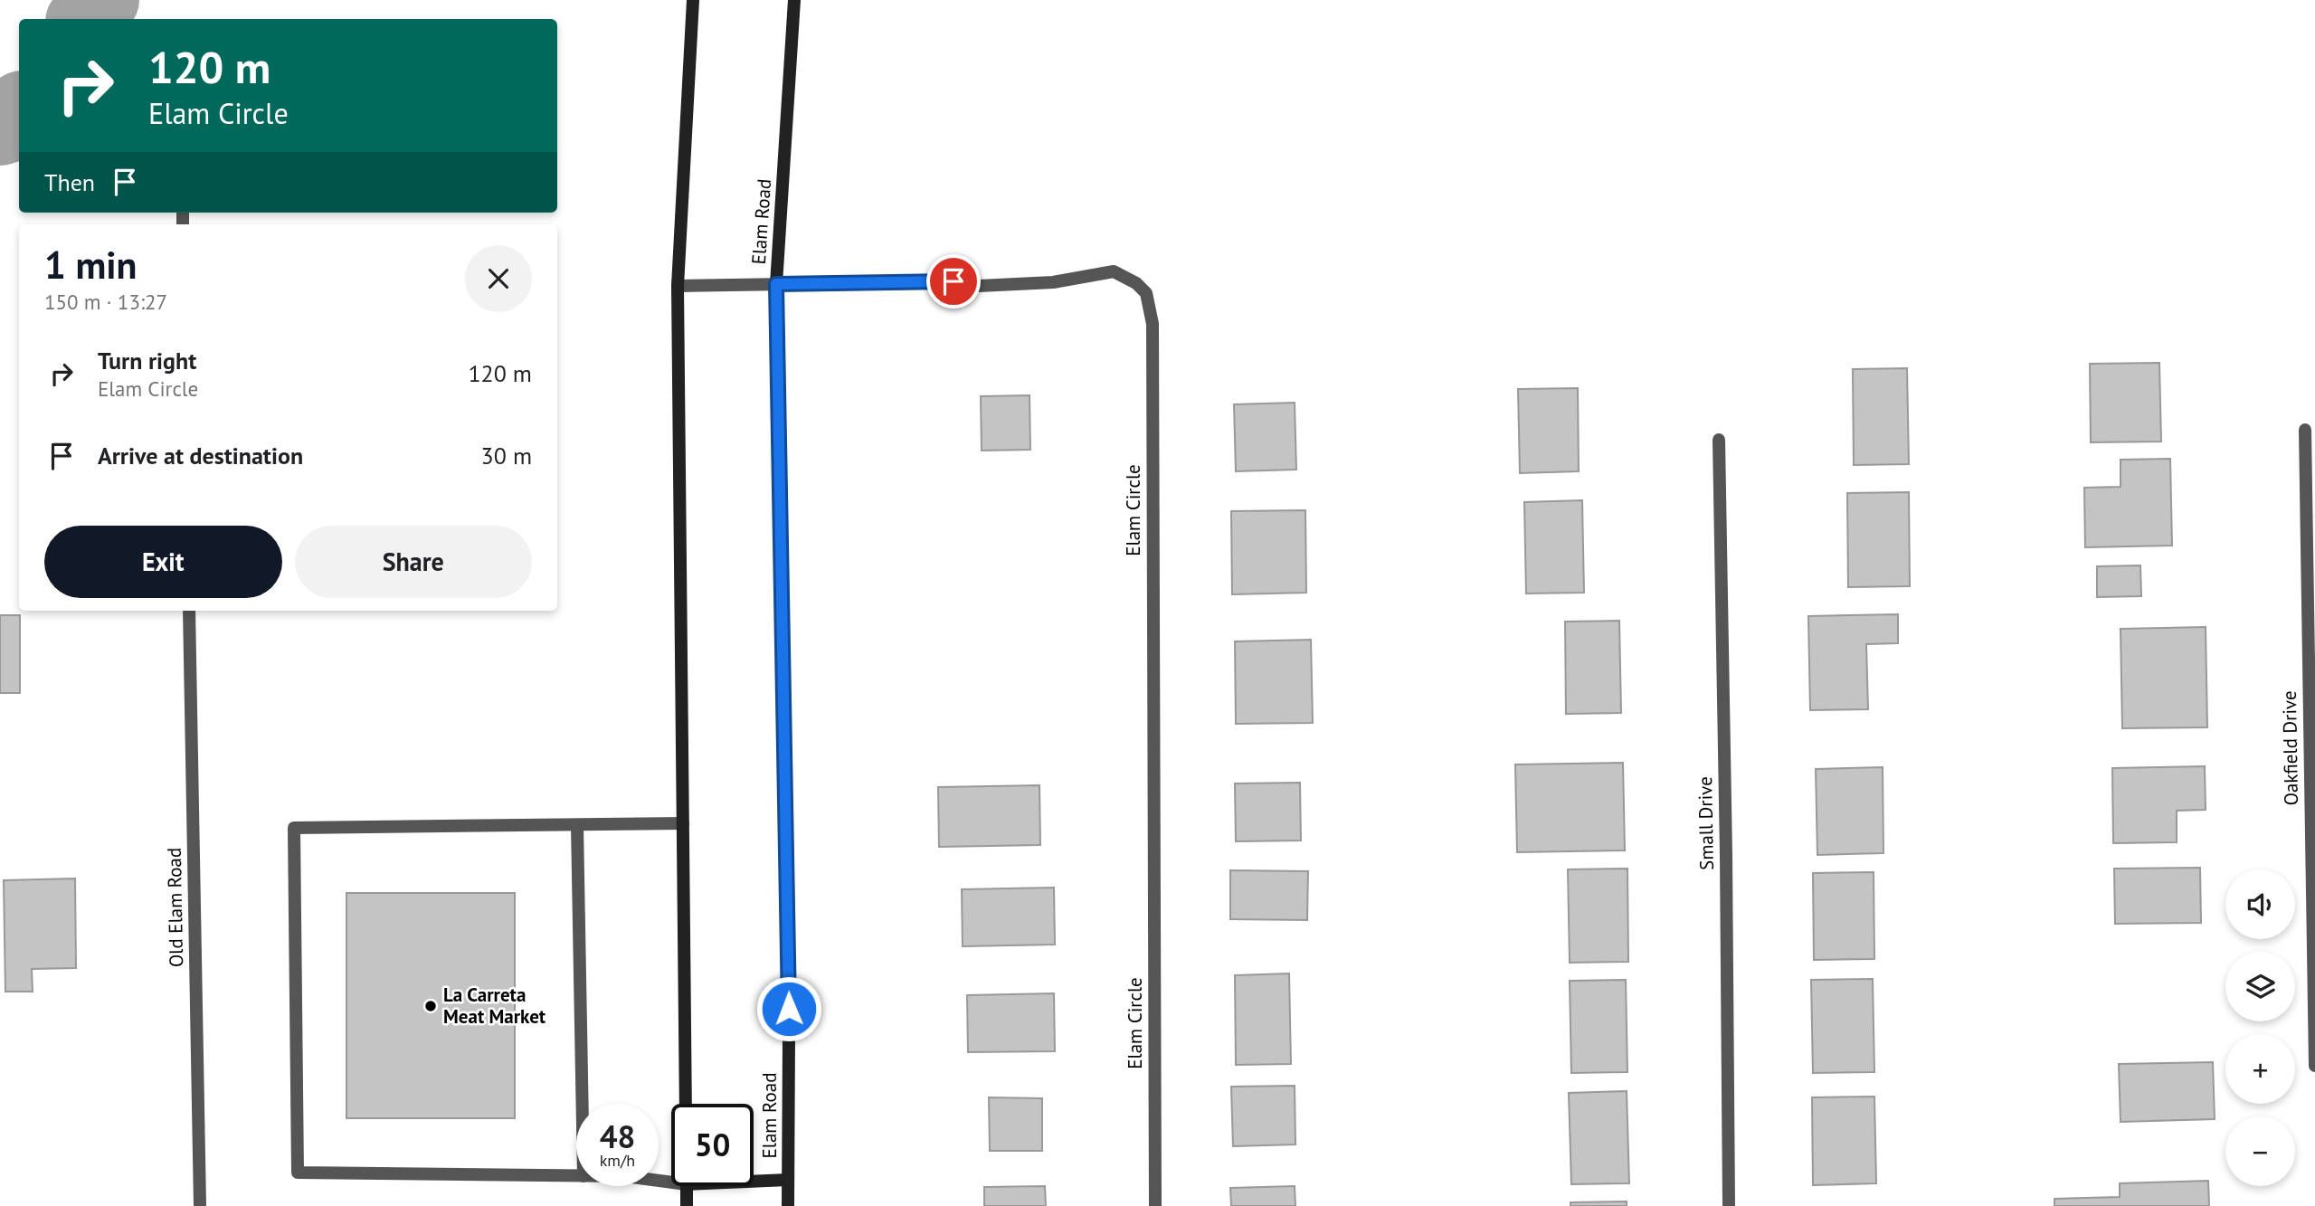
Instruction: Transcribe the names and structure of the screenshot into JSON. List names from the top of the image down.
{
  "streets": {
    "main road": ["Elam Road"],
    "street": [
      "Elam Circle",
      "Oakfield Drive",
      "Small Drive",
      "Old Elam Road"
    ]
  },
  "crossings": [
    ["Elam Road", "Elam Circle"]
  ],
  "places": ["La Carreta Meat Market"],
  "page": {
    "turn": ["120 m", "Elam Circle"],
    "then": "Then",
    "heading": ["1 min", "150 m · 13:27"],
    "list": [
      {
        "name": "Turn right",
        "note": "Elam Circle",
        "value": "120 m"
      },
      {
        "name": "Arrive at destination",
        "value": "30 m"
      }
    ],
    "buttons": ["Exit", "Share"],
    "map_buttons": ["+", "−"],
    "speed": "48 km/h",
    "limit": "50"
  }
}
